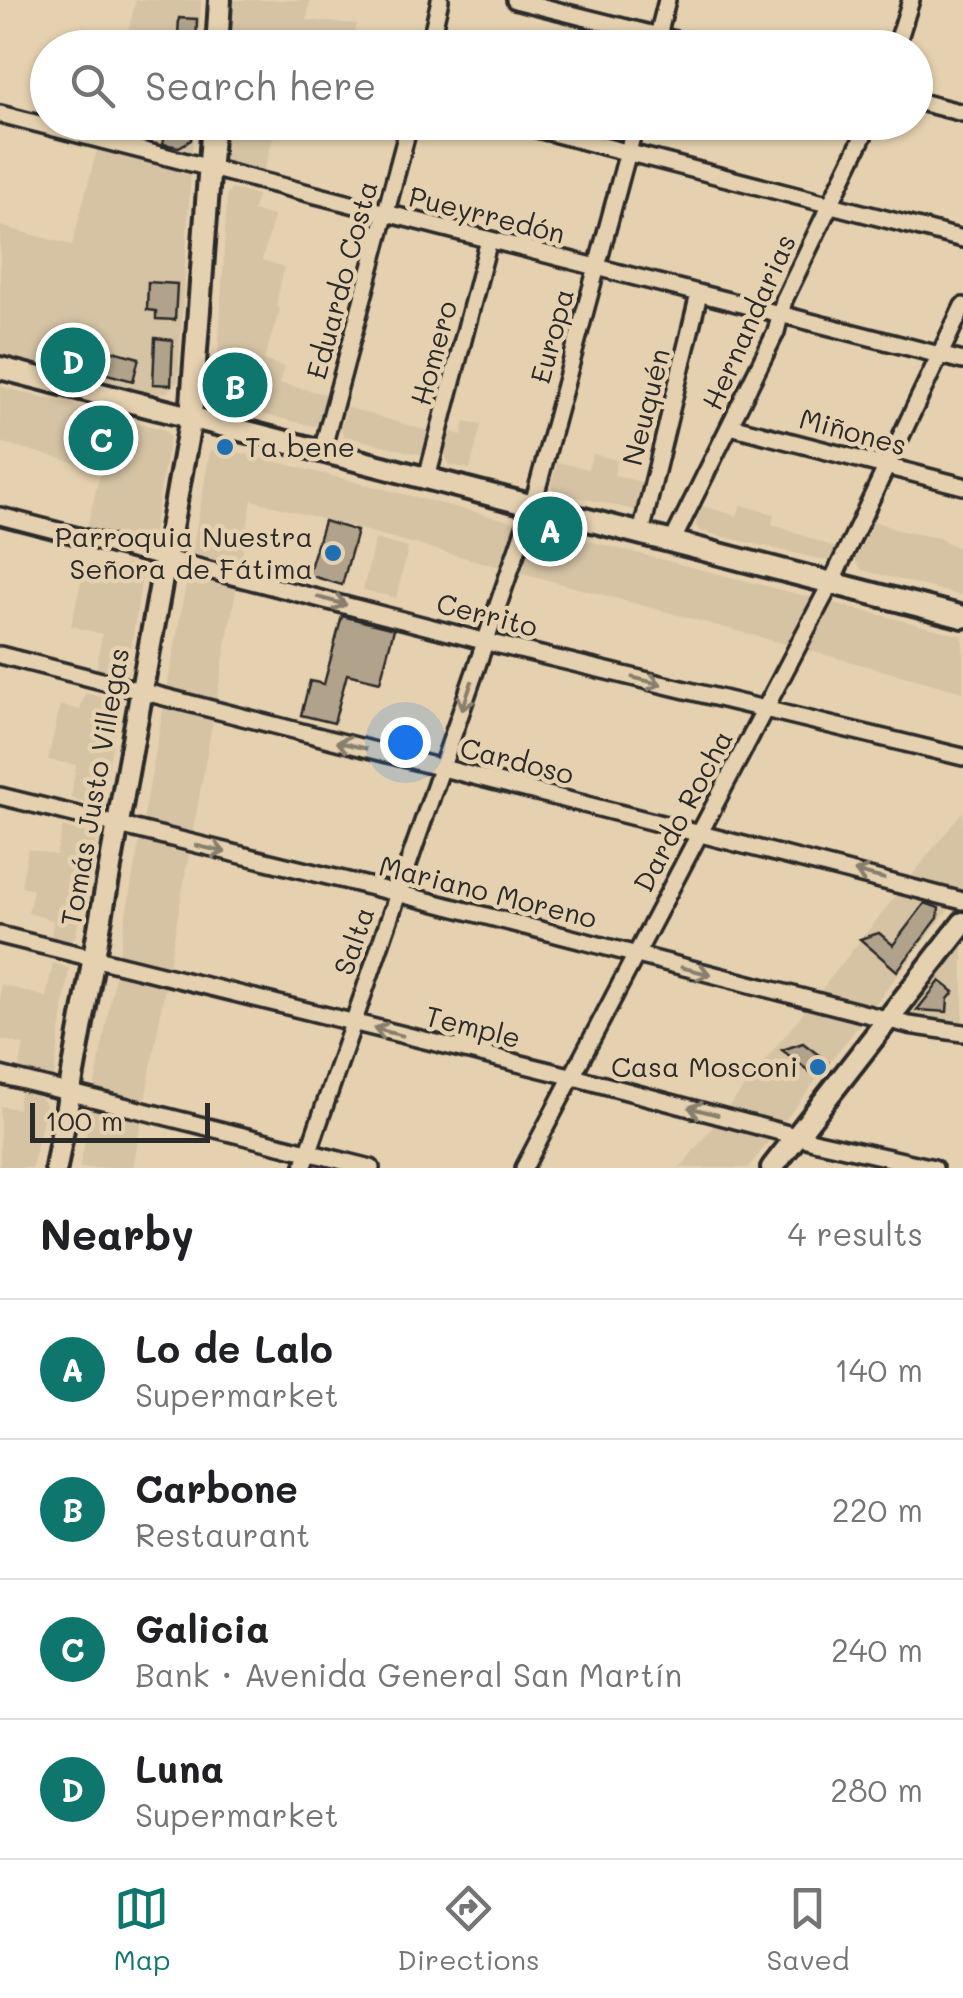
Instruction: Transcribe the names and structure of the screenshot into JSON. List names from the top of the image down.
{
  "streets": {
    "main road": ["Tomás Justo Villegas"],
    "street": [
      "Pueyrredón",
      "Eduardo Costa",
      "Hernandarias",
      "Europa",
      "Homero",
      "Neuquén",
      "Miñones",
      "Cerrito",
      "Cardoso",
      "Dardo Rocha",
      "Mariano Moreno",
      "Salta",
      "Temple"
    ]
  },
  "crossings": [
    ["Pueyrredón", "Eduardo Costa"],
    ["Pueyrredón", "Hernandarias"],
    ["Pueyrredón", "Europa"],
    ["Pueyrredón", "Homero"],
    ["Pueyrredón", "Neuquén"],
    ["Pueyrredón", "Tomás Justo Villegas"],
    ["Pueyrredón", "Dardo Rocha"],
    ["Hernandarias", "Miñones"],
    ["Europa", "Salta"],
    ["Miñones", "Dardo Rocha"],
    ["Cerrito", "Tomás Justo Villegas"],
    ["Cerrito", "Dardo Rocha"],
    ["Cerrito", "Salta"],
    ["Cardoso", "Tomás Justo Villegas"],
    ["Cardoso", "Dardo Rocha"],
    ["Cardoso", "Salta"],
    ["Tomás Justo Villegas", "Mariano Moreno"],
    ["Tomás Justo Villegas", "Temple"],
    ["Dardo Rocha", "Mariano Moreno"],
    ["Dardo Rocha", "Temple"],
    ["Mariano Moreno", "Salta"],
    ["Salta", "Temple"]
  ],
  "one_way": [
    "Cerrito",
    "Cardoso",
    "Mariano Moreno",
    "Temple"
  ],
  "places": ["Ta bene", "Parroquia Nuestra Señora de Fátima", "Casa Mosconi"],
  "scale_bar": "100 m",
  "page": {
    "search": "Search here",
    "pins": [
      "D",
      "B",
      "C",
      "A"
    ],
    "scale": "100 m",
    "heading": ["Nearby", "4 results"],
    "list": [
      {
        "mark": "A",
        "name": "Lo de Lalo",
        "note": "Supermarket",
        "value": "140 m"
      },
      {
        "mark": "B",
        "name": "Carbone",
        "note": "Restaurant",
        "value": "220 m"
      },
      {
        "mark": "C",
        "name": "Galicia",
        "note": "Bank · Avenida General San Martín",
        "value": "240 m"
      },
      {
        "mark": "D",
        "name": "Luna",
        "note": "Supermarket",
        "value": "280 m"
      }
    ],
    "nav": ["Map", "Directions", "Saved"]
  }
}
